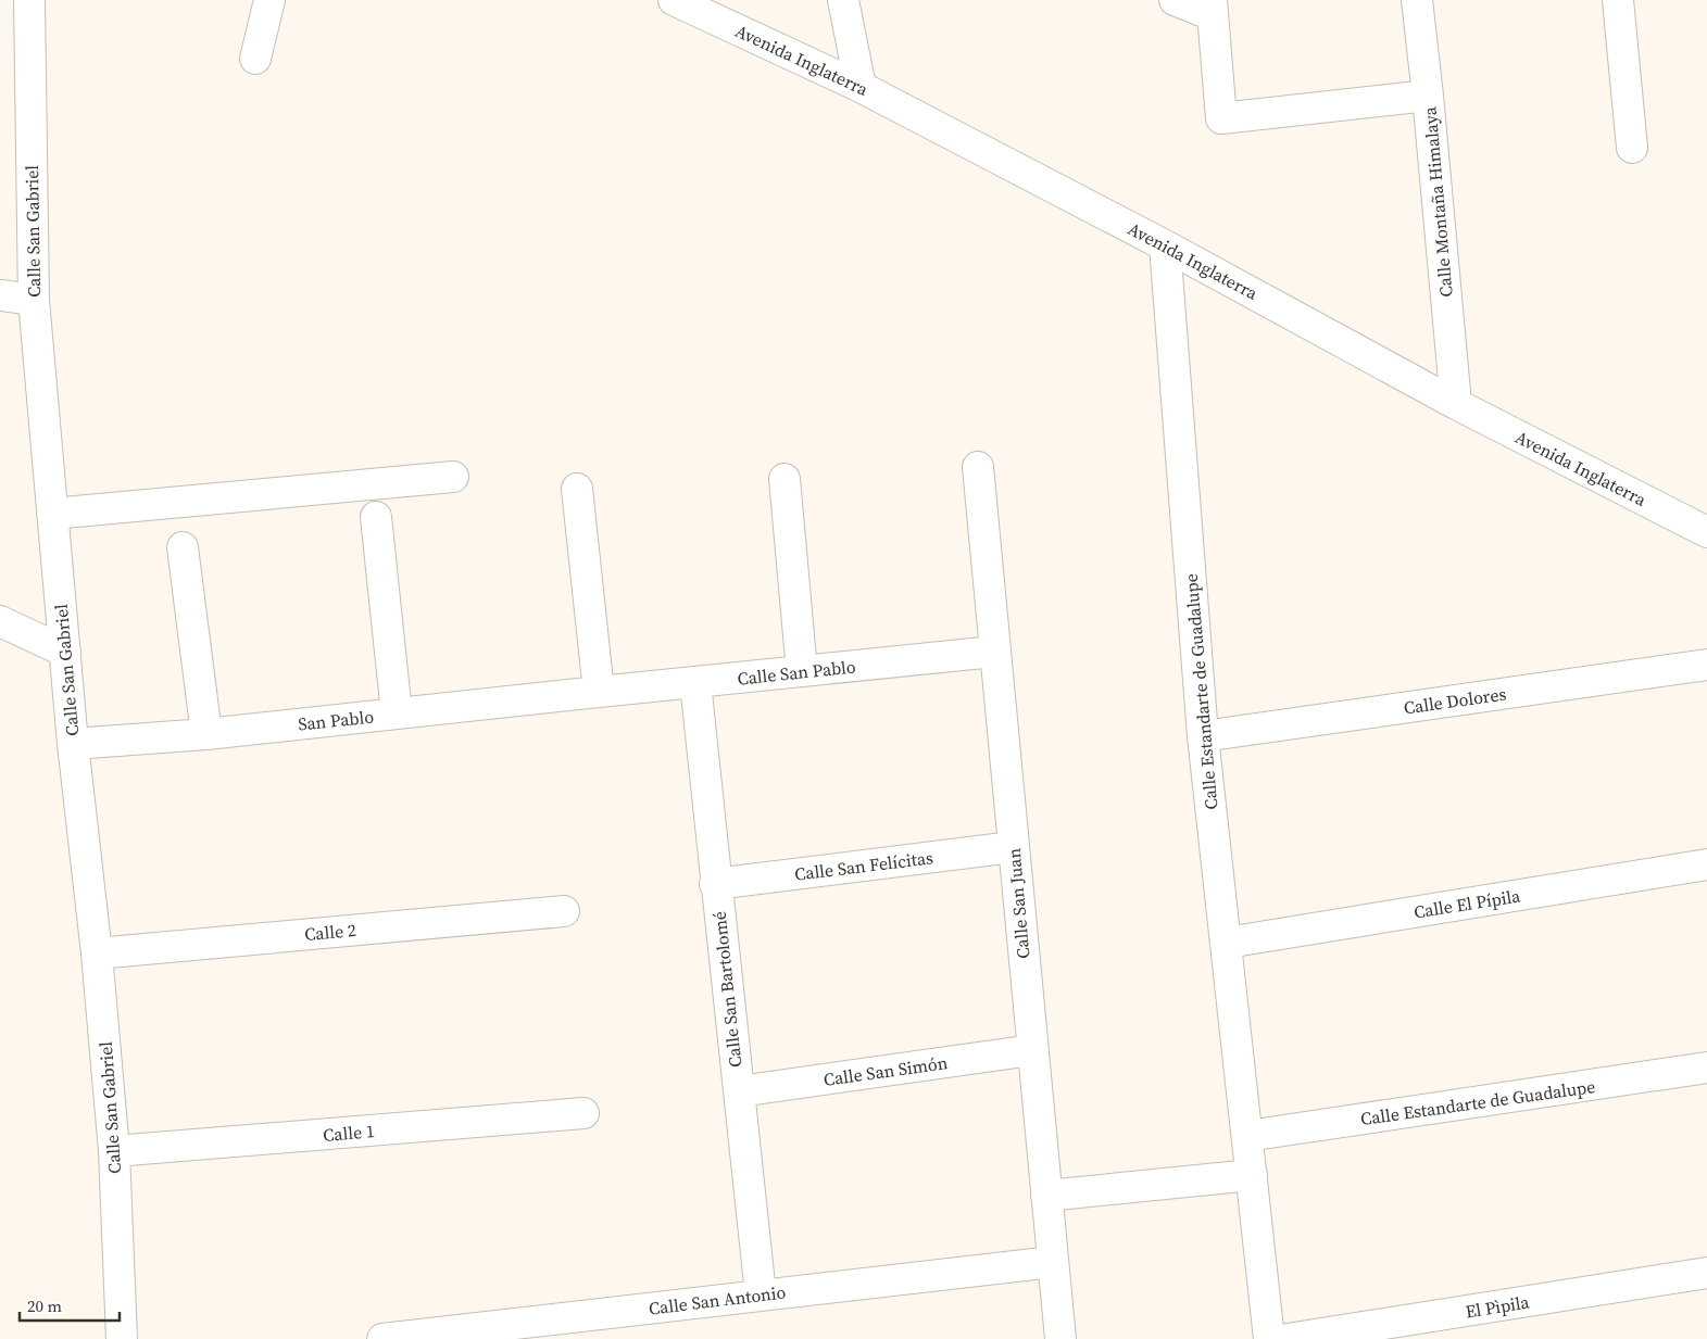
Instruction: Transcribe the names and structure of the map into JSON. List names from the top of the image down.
{
  "streets": {
    "street": [
      "Avenida Inglaterra",
      "Calle Montaña Himalaya",
      "Calle San Gabriel",
      "Calle San Pablo",
      "Calle Estandarte de Guadalupe",
      "Calle Dolores",
      "San Pablo",
      "Calle San Felícitas",
      "Calle San Juan",
      "Calle El Pípila",
      "Calle 2",
      "Calle San Bartolomé",
      "Calle San Simón",
      "Calle 1",
      "Calle San Antonio",
      "El Pìpila"
    ]
  },
  "crossings": [
    ["Avenida Inglaterra", "Calle Montaña Himalaya"],
    ["Avenida Inglaterra", "Calle Estandarte de Guadalupe"],
    ["Calle San Gabriel", "San Pablo"],
    ["Calle San Gabriel", "Calle 2"],
    ["Calle San Gabriel", "Calle 1"],
    ["Calle San Pablo", "San Pablo"],
    ["Calle San Pablo", "Calle San Juan"],
    ["Calle San Pablo", "Calle San Bartolomé"],
    ["Calle Estandarte de Guadalupe", "Calle Dolores"],
    ["Calle Estandarte de Guadalupe", "Calle El Pípila"],
    ["Calle San Felícitas", "Calle San Juan"],
    ["Calle San Felícitas", "Calle San Bartolomé"],
    ["Calle San Juan", "Calle San Simón"],
    ["Calle San Juan", "Calle San Antonio"],
    ["Calle San Bartolomé", "Calle San Simón"],
    ["Calle San Bartolomé", "Calle San Antonio"]
  ],
  "scale_bar": "20 m"
}
